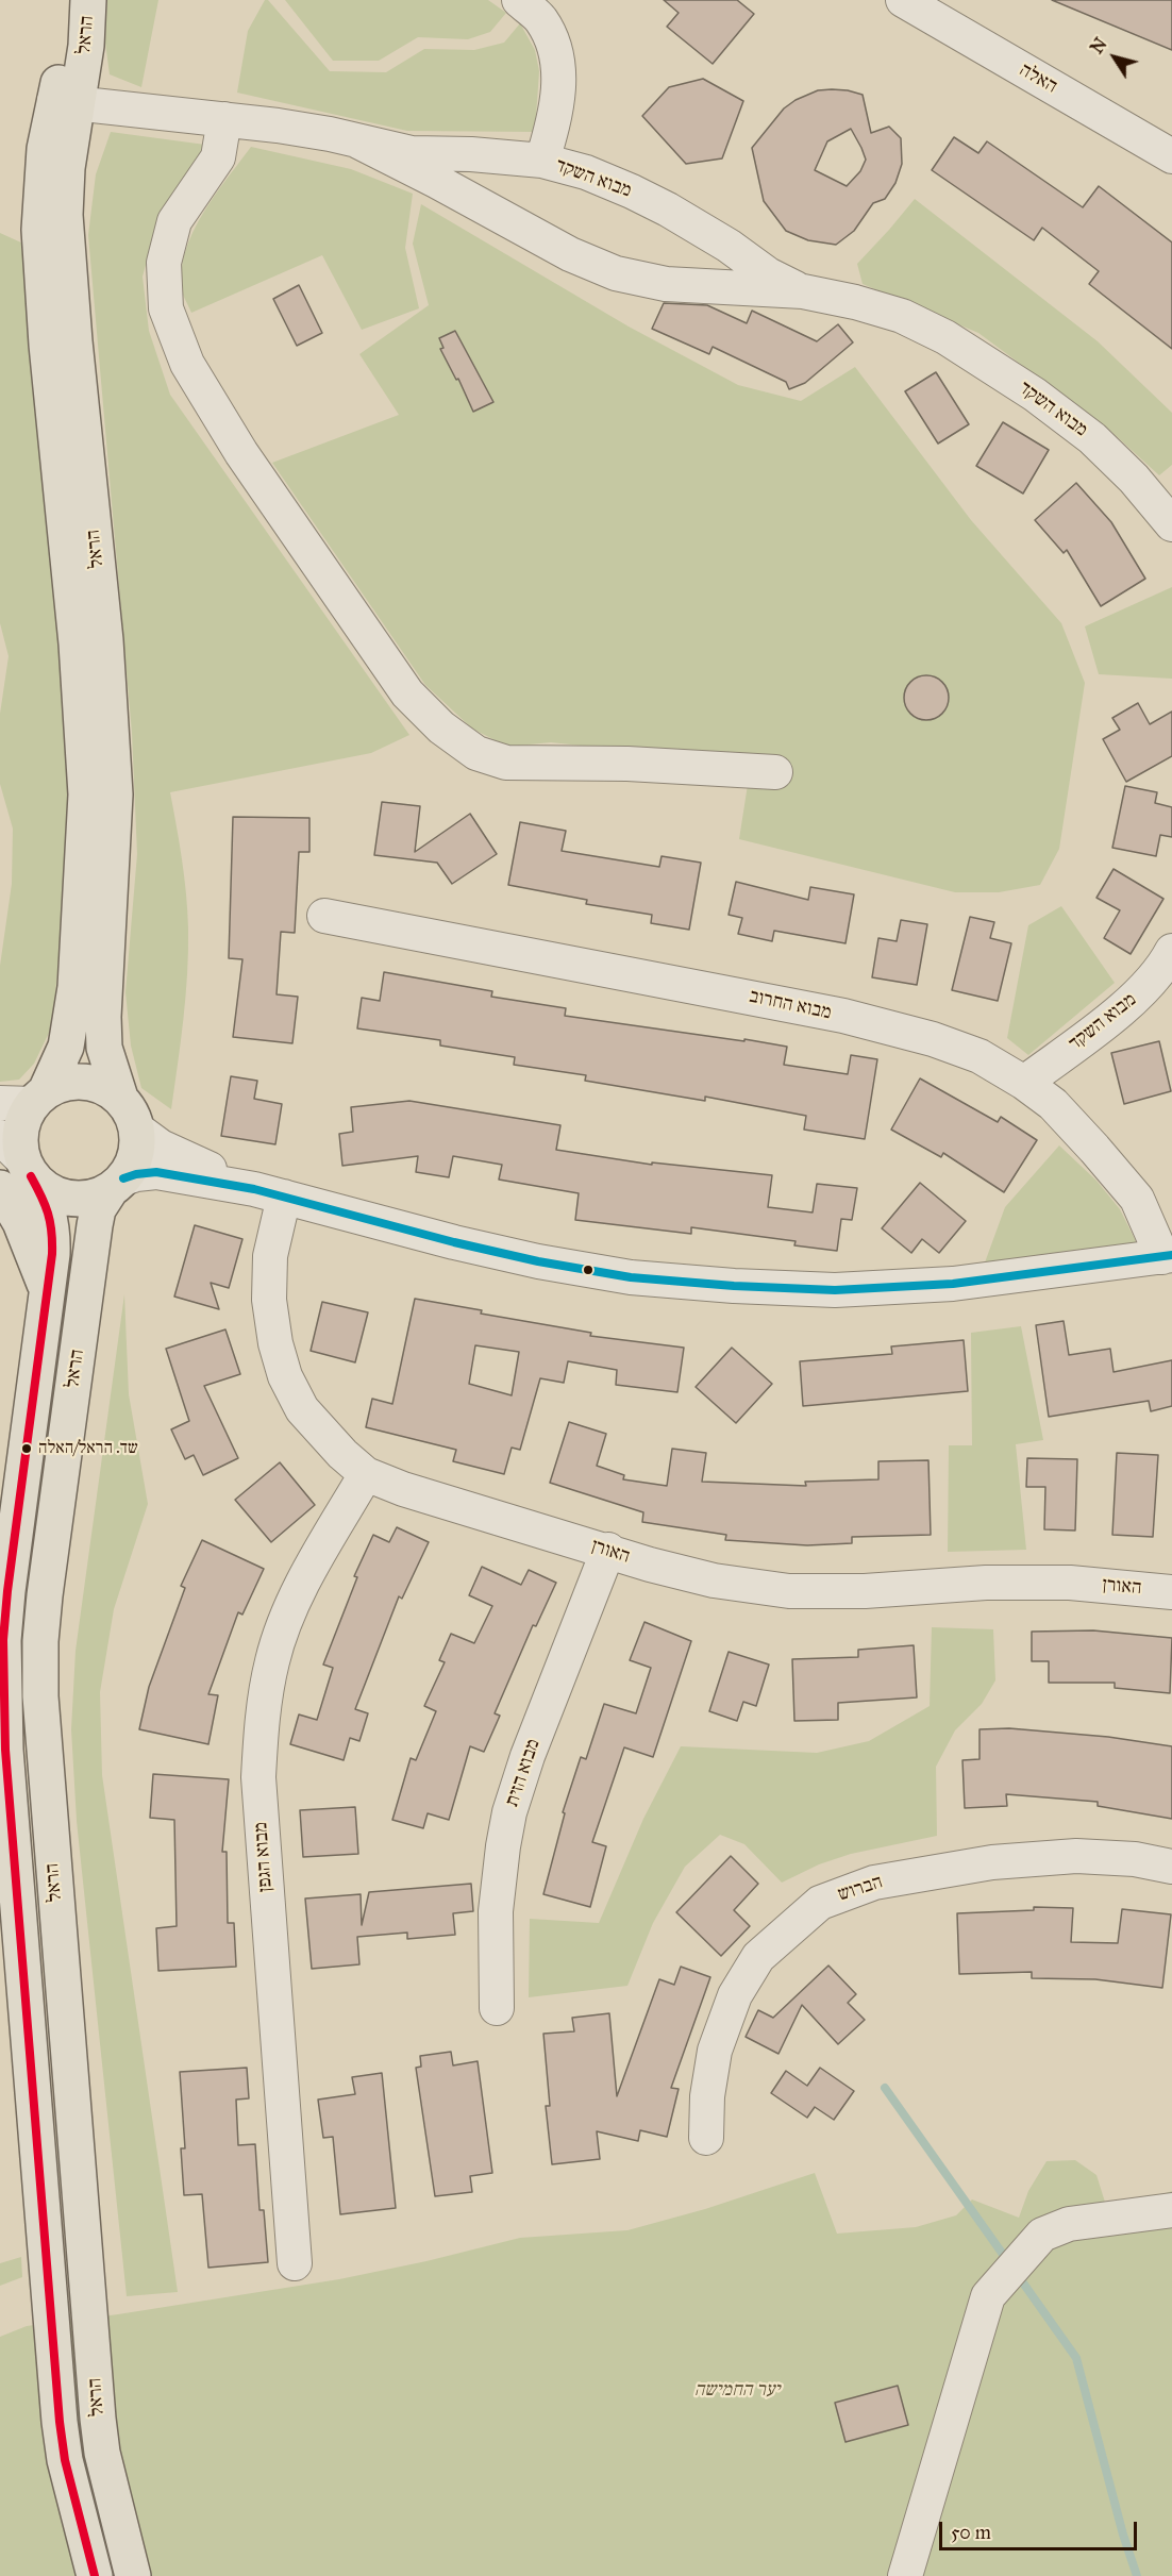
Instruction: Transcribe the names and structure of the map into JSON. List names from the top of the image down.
{
  "streets": {
    "main road": ["הראל"],
    "street": [
      "האלה",
      "מבוא השקד",
      "מבוא החרוב",
      "האורן",
      "מבוא הזית",
      "מבוא הגפן",
      "הברוש"
    ]
  },
  "crossings": [
    ["הראל", "מבוא השקד"],
    ["מבוא השקד", "מבוא החרוב"],
    ["האורן", "מבוא הזית"],
    ["האורן", "מבוא הגפן"]
  ],
  "parks": ["יער החמישה"],
  "places": ["שד. הראל/האלה"],
  "scale_bar": "50 m",
  "north": "top left"
}
